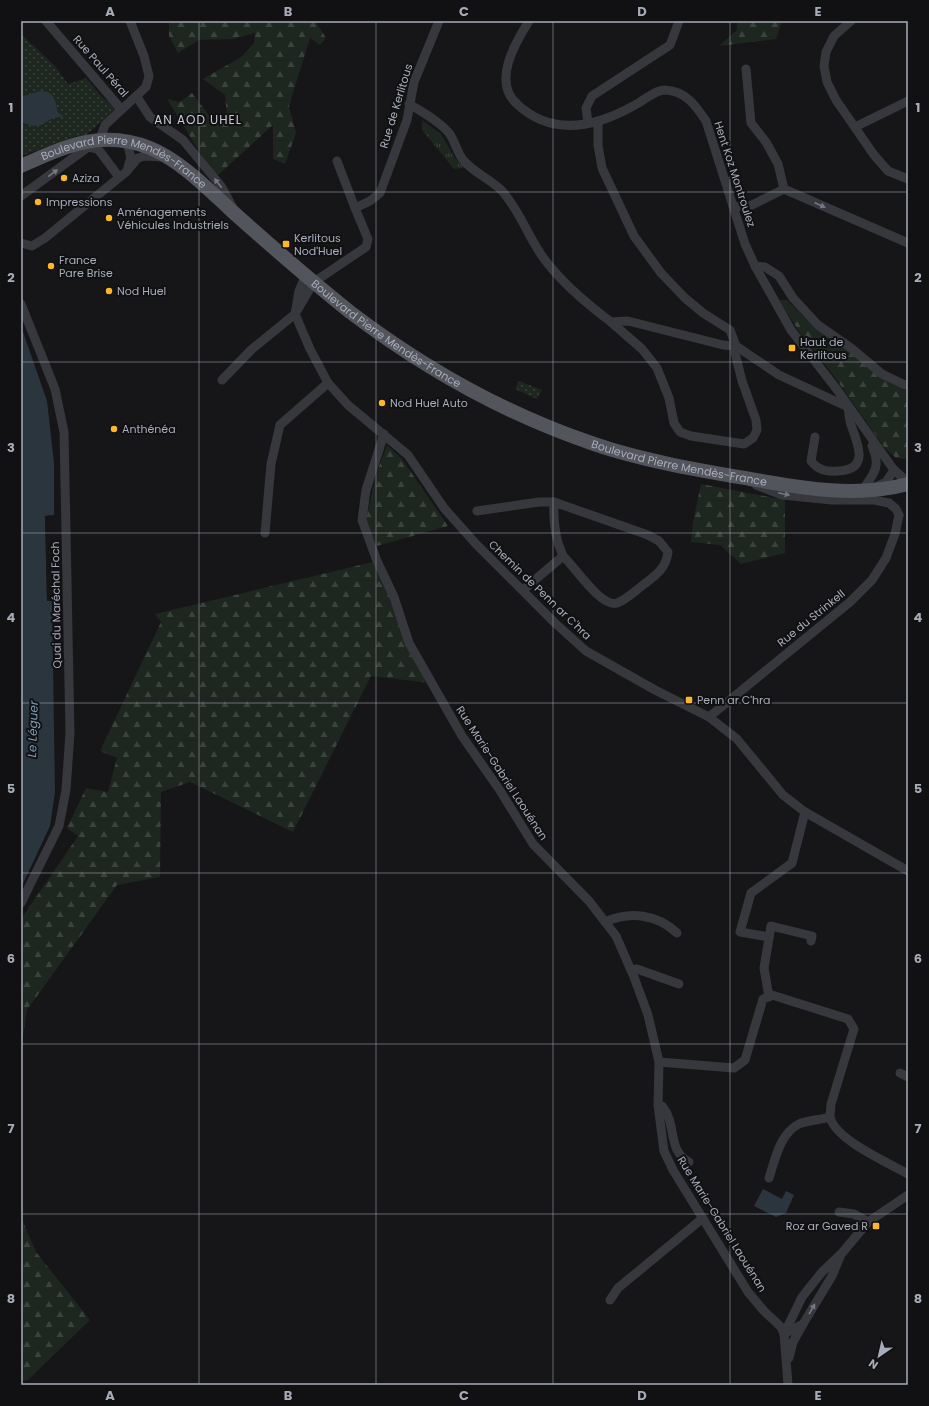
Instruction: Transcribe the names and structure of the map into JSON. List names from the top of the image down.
{
  "streets": {
    "main road": ["Boulevard Pierre Mendès-France"],
    "street": [
      "Rue Paul Péral",
      "Rue de Kerlitous",
      "Hent Koz Montroulez",
      "Chemin de Penn ar C'hra",
      "Quai du Maréchal Foch",
      "Rue du Strinkell",
      "Rue Marie-Gabriel Laouénan"
    ]
  },
  "crossings": [
    ["Hent Koz Montroulez", "Boulevard Pierre Mendès-France"],
    ["Chemin de Penn ar C'hra", "Rue du Strinkell"],
    ["Chemin de Penn ar C'hra", "Rue Marie-Gabriel Laouénan"]
  ],
  "districts": ["AN AOD UHEL"],
  "water": ["Le Léguer"],
  "places": {
    "other": [
      "Aziza",
      "Impressions",
      "Aménagements Véhicules Industriels",
      "France Pare Brise",
      "Nod Huel",
      "Nod Huel Auto",
      "Anthénéa"
    ],
    "transit": [
      "Kerlitous Nod'Huel",
      "Haut de Kerlitous",
      "Penn ar C'hra",
      "Roz ar Gaved R"
    ]
  },
  "north": "bottom left",
  "grid": {
    "columns": [
      "A",
      "B",
      "C",
      "D",
      "E"
    ],
    "rows": [
      "1",
      "2",
      "3",
      "4",
      "5",
      "6",
      "7",
      "8"
    ]
  }
}
